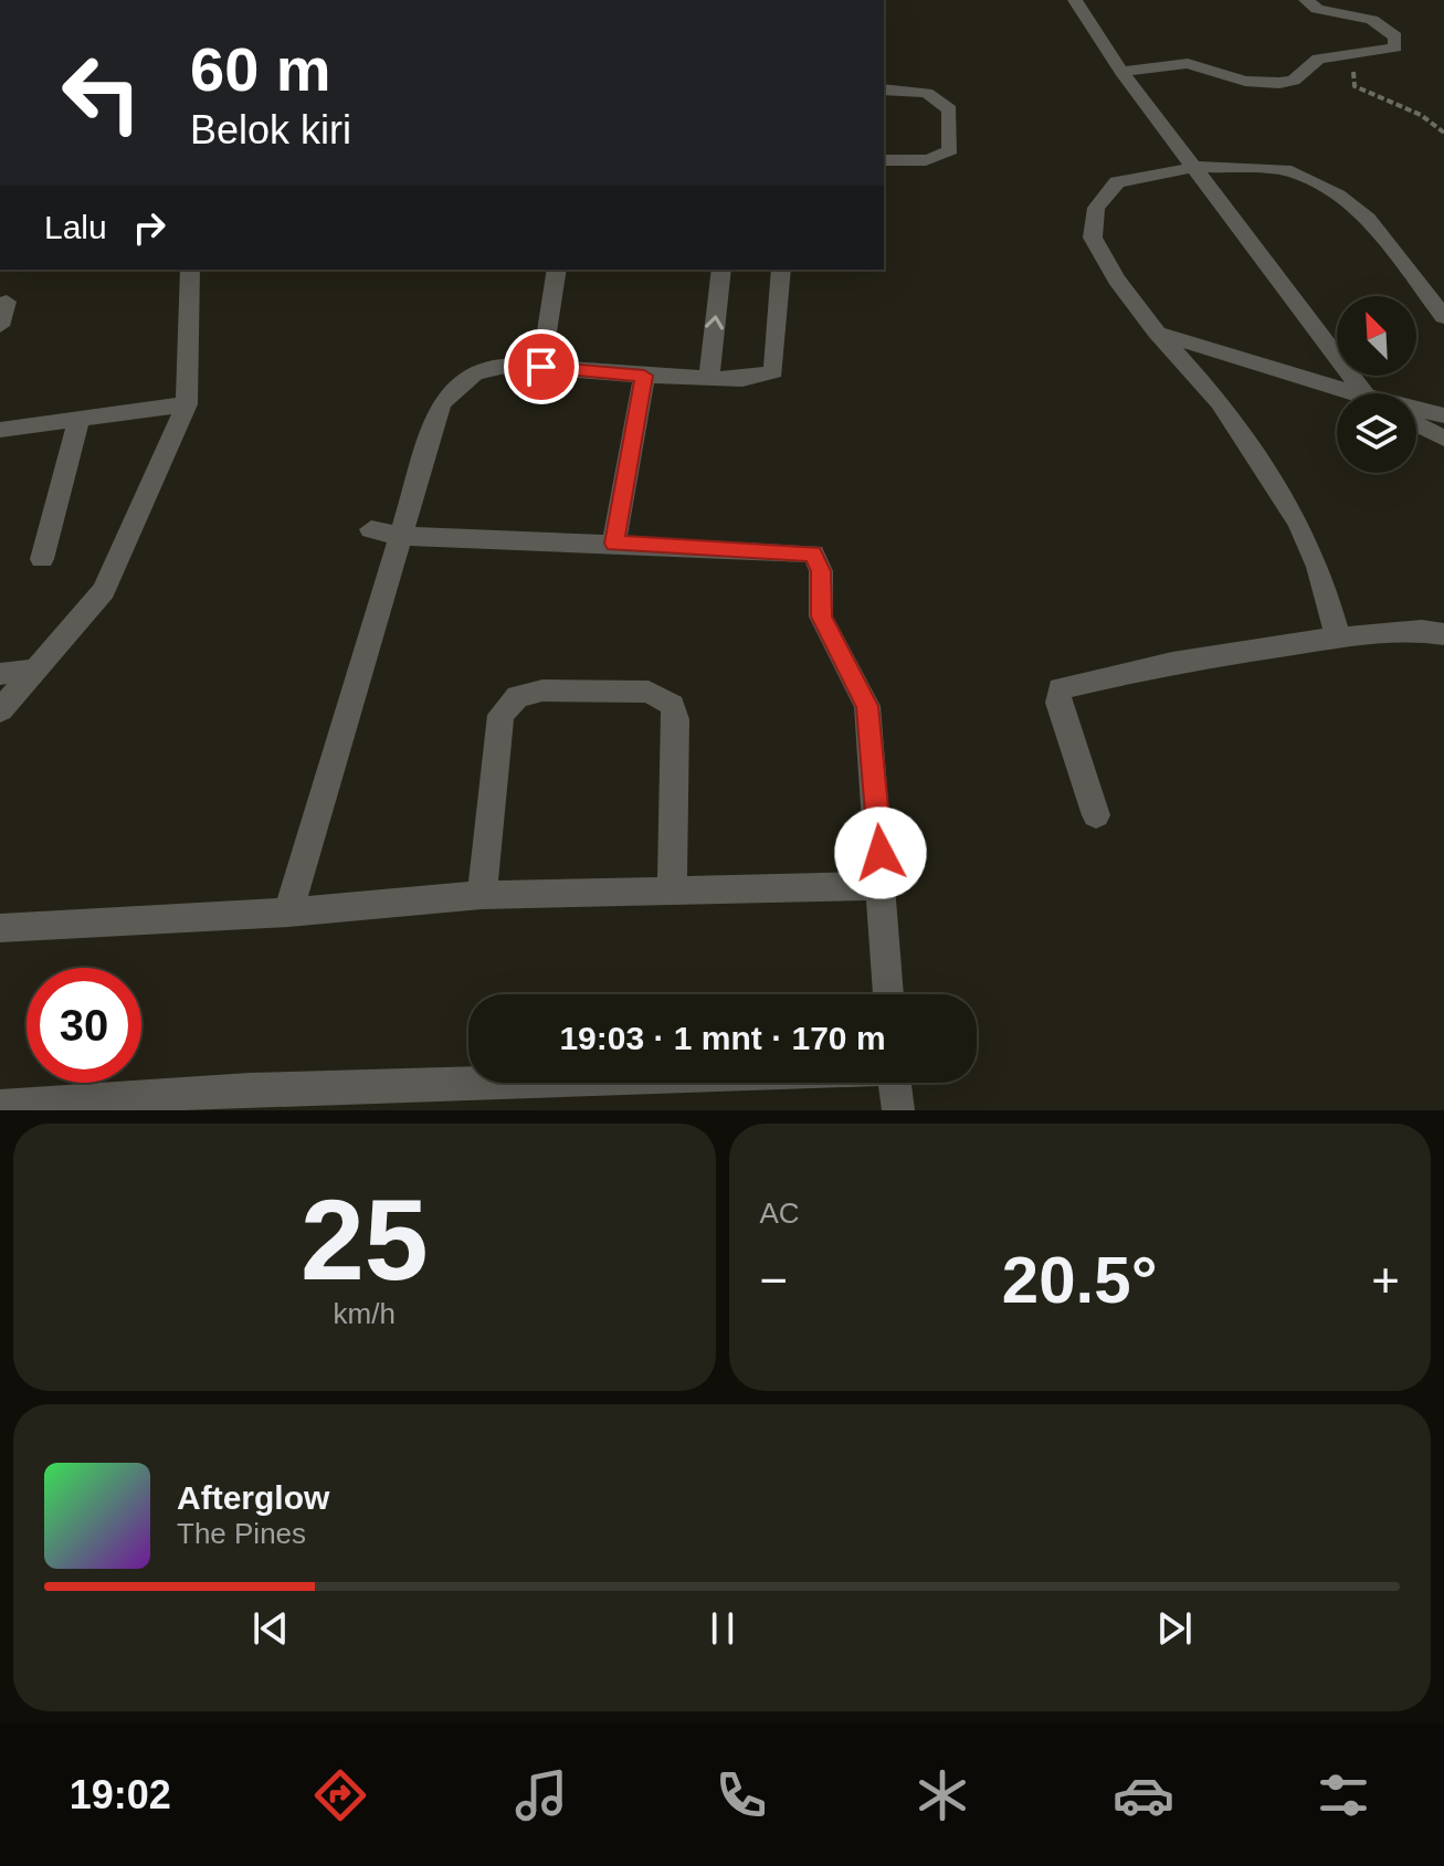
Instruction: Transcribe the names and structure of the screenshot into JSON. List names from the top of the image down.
{
  "north": "top left",
  "page": {
    "turn": ["60 m", "Belok kiri"],
    "then": "Lalu",
    "limit": "30",
    "trip": "19:03 · 1 mnt · 170 m",
    "tile": [
      ["25", "km/h"],
      "AC"
    ],
    "heat": ["−", "20.5°", "+"],
    "song": ["Afterglow", "The Pines"],
    "tabs": "19:02"
  }
}
